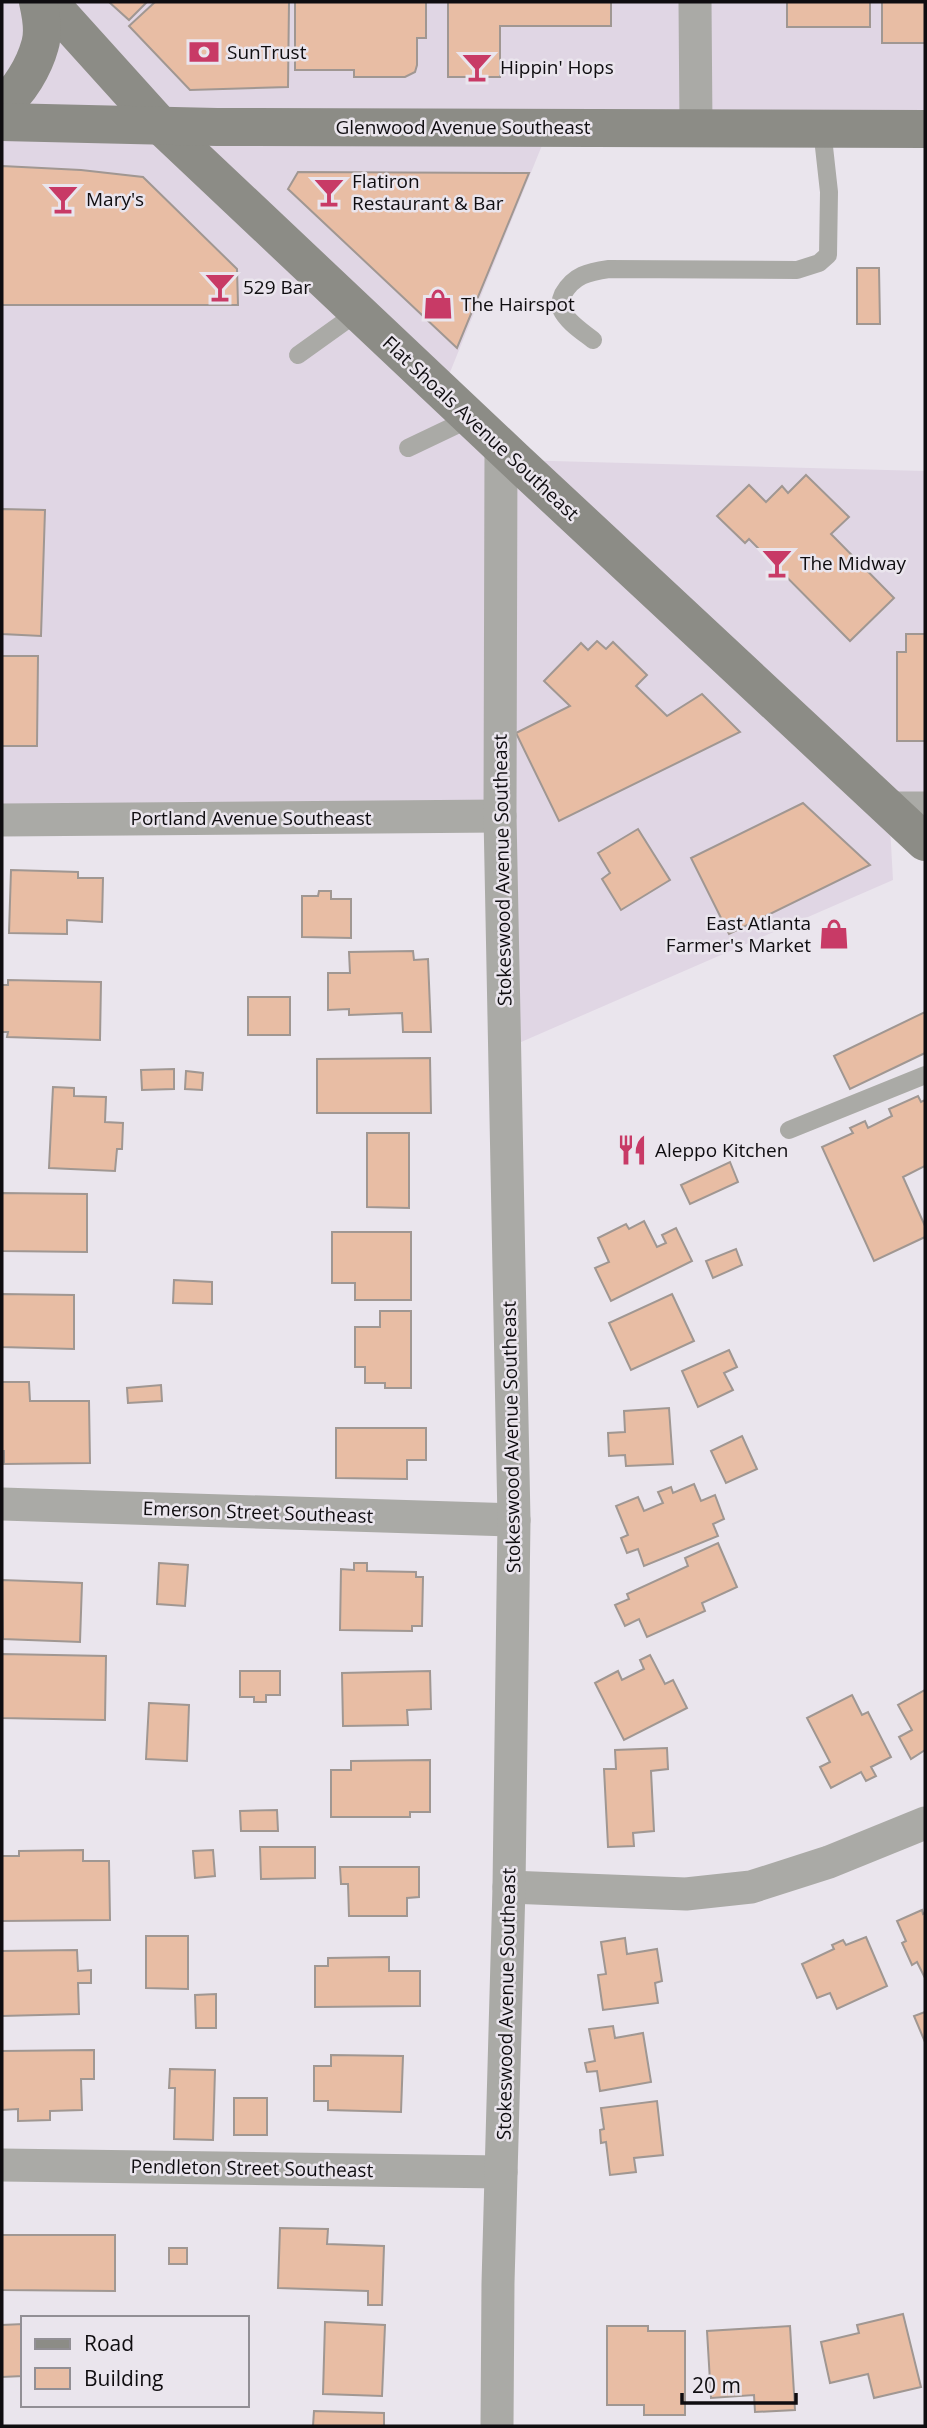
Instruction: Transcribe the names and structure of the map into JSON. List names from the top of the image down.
{
  "streets": {
    "street": [
      "Glenwood Avenue Southeast",
      "Flat Shoals Avenue Southeast",
      "Portland Avenue Southeast",
      "Stokeswood Avenue Southeast",
      "Emerson Street Southeast",
      "Pendleton Street Southeast"
    ]
  },
  "crossings": [
    ["Glenwood Avenue Southeast", "Flat Shoals Avenue Southeast"],
    ["Flat Shoals Avenue Southeast", "Stokeswood Avenue Southeast"],
    ["Portland Avenue Southeast", "Stokeswood Avenue Southeast"],
    ["Stokeswood Avenue Southeast", "Emerson Street Southeast"],
    ["Stokeswood Avenue Southeast", "Pendleton Street Southeast"]
  ],
  "places": {
    "bank": ["SunTrust"],
    "bar": [
      "Hippin' Hops",
      "Flatiron Restaurant & Bar",
      "Mary's",
      "529 Bar",
      "The Midway"
    ],
    "shop": ["The Hairspot", "East Atlanta Farmer's Market"],
    "restaurant": ["Aleppo Kitchen"]
  },
  "legend": ["Road", "Building"],
  "scale_bar": "20 m"
}
